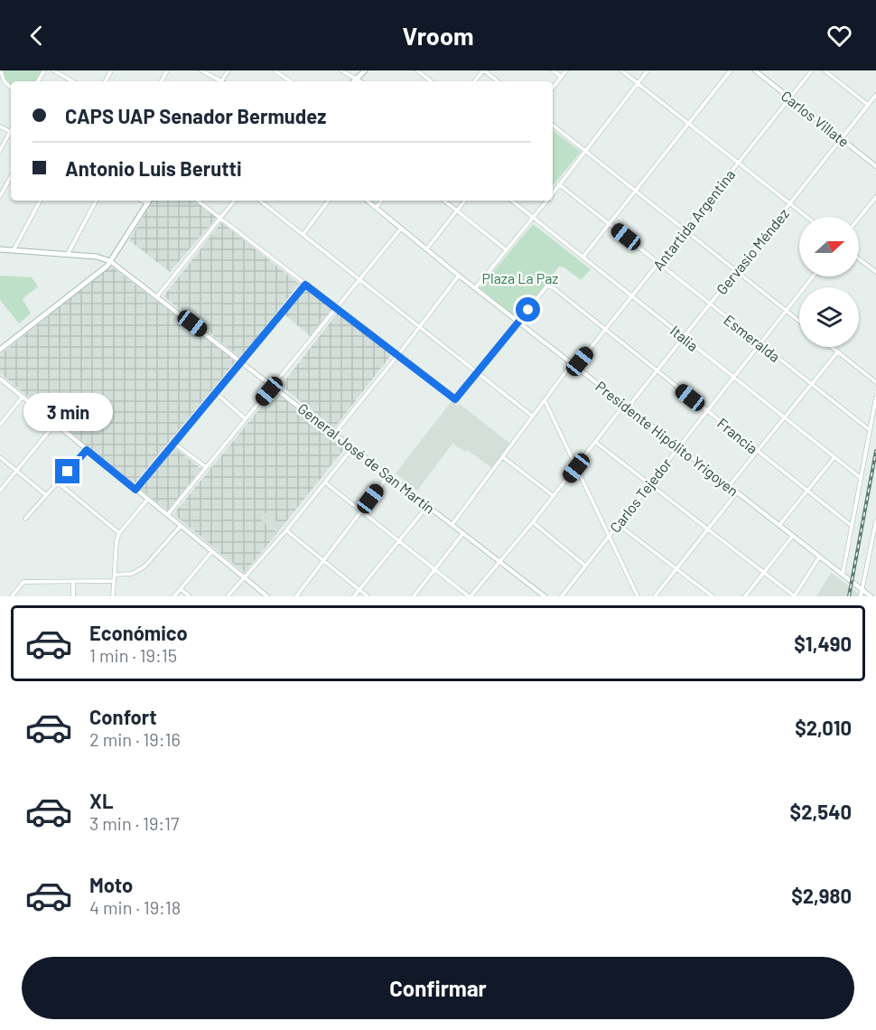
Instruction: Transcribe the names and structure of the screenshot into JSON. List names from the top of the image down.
{
  "streets": {
    "street": [
      "Carlos Villate",
      "Antartida Argentina",
      "Gervasio Méndez",
      "Italia",
      "Esmeralda",
      "Francia",
      "Presidente Hipólito Yrigoyen",
      "General José de San Martín",
      "Carlos Tejedor"
    ]
  },
  "crossings": [
    ["Carlos Villate", "Antartida Argentina"],
    ["Carlos Villate", "Gervasio Méndez"],
    ["Antartida Argentina", "Italia"],
    ["Antartida Argentina", "Esmeralda"],
    ["Antartida Argentina", "Francia"],
    ["Antartida Argentina", "Presidente Hipólito Yrigoyen"],
    ["Antartida Argentina", "General José de San Martín"],
    ["Gervasio Méndez", "Italia"],
    ["Gervasio Méndez", "Esmeralda"],
    ["Gervasio Méndez", "Francia"],
    ["Gervasio Méndez", "Presidente Hipólito Yrigoyen"],
    ["Gervasio Méndez", "General José de San Martín"],
    ["Italia", "Carlos Tejedor"],
    ["Esmeralda", "Carlos Tejedor"],
    ["Francia", "Presidente Hipólito Yrigoyen"],
    ["Francia", "Carlos Tejedor"],
    ["Presidente Hipólito Yrigoyen", "Carlos Tejedor"]
  ],
  "parks": ["Plaza La Paz"],
  "north": "right",
  "page": {
    "header": "Vroom",
    "banner": ["CAPS UAP Senador Bermudez", "Antonio Luis Berutti"],
    "bubble": "3 min",
    "list": [
      {
        "name": "Económico",
        "note": "1 min · 19:15",
        "value": "$1,490"
      },
      {
        "name": "Confort",
        "note": "2 min · 19:16",
        "value": "$2,010"
      },
      {
        "name": "XL",
        "note": "3 min · 19:17",
        "value": "$2,540"
      },
      {
        "name": "Moto",
        "note": "4 min · 19:18",
        "value": "$2,980"
      }
    ],
    "buttons": "Confirmar"
  }
}
